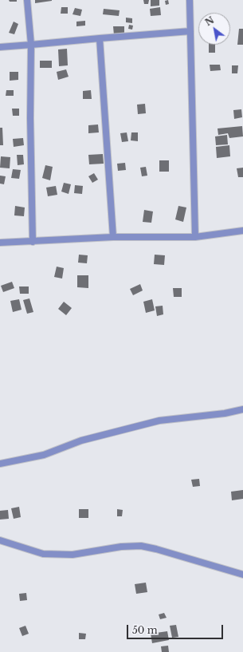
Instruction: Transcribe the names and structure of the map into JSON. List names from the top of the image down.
{
  "scale_bar": "50 m",
  "north": "top left"
}
